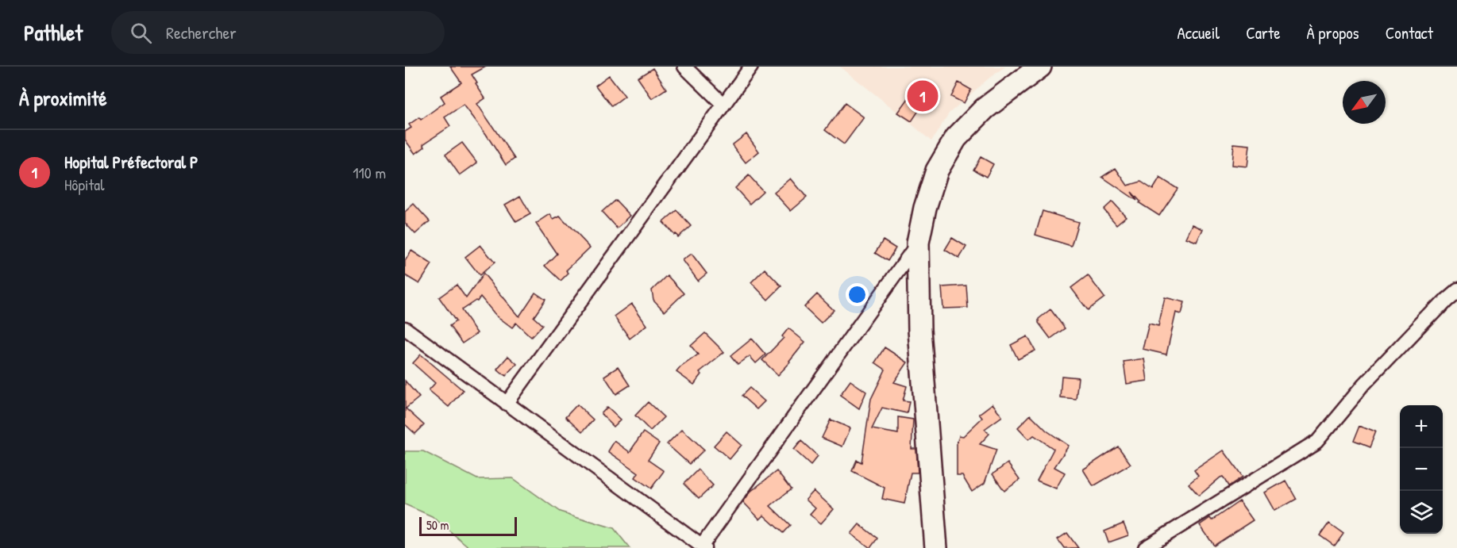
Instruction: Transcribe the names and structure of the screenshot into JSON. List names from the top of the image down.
{
  "scale_bar": "50 m",
  "north": "bottom left",
  "page": {
    "header": "Pathlet",
    "search": "Rechercher",
    "nav": [
      "Accueil",
      "Carte",
      "À propos",
      "Contact"
    ],
    "heading": "À proximité",
    "pins": "1",
    "list": [
      {
        "mark": "1",
        "name": "Hopital Préfectoral P",
        "note": "Hôpital",
        "value": "110 m"
      }
    ],
    "map_buttons": ["+", "−"],
    "scale": "50 m"
  }
}
